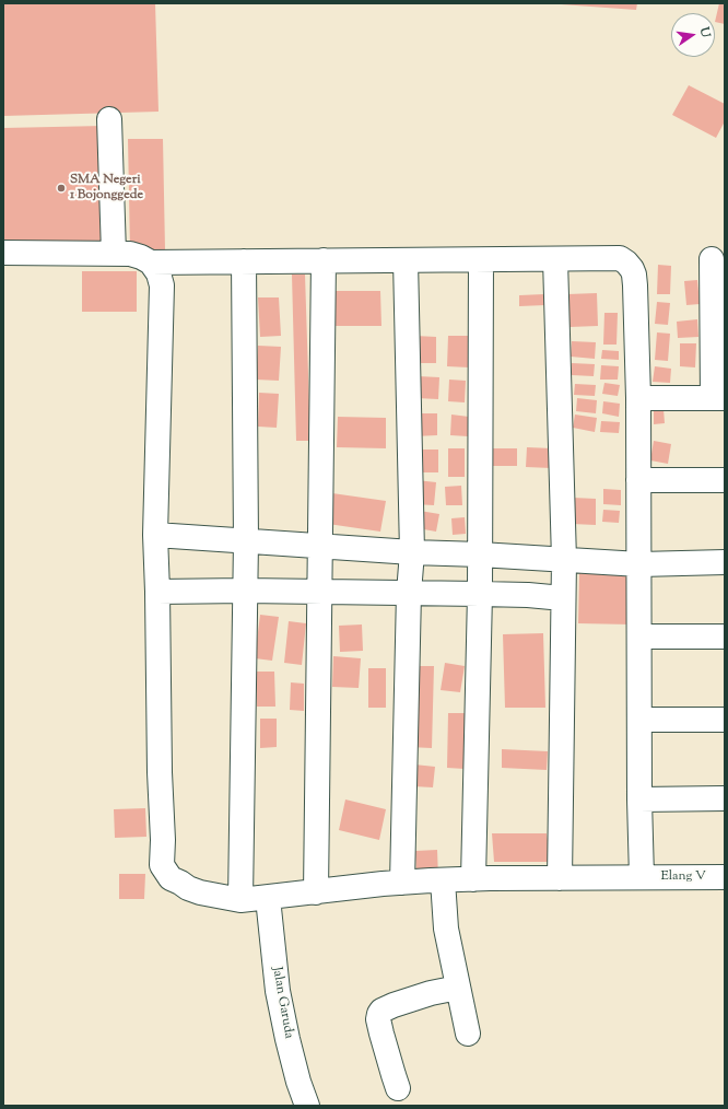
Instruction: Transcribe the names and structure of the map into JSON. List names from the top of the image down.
{
  "streets": {
    "street": ["Elang V", "Jalan Garuda"]
  },
  "crossings": [
    ["Elang V", "Jalan Garuda"]
  ],
  "places": ["SMA Negeri 1 Bojonggede"],
  "north": "right"
}
